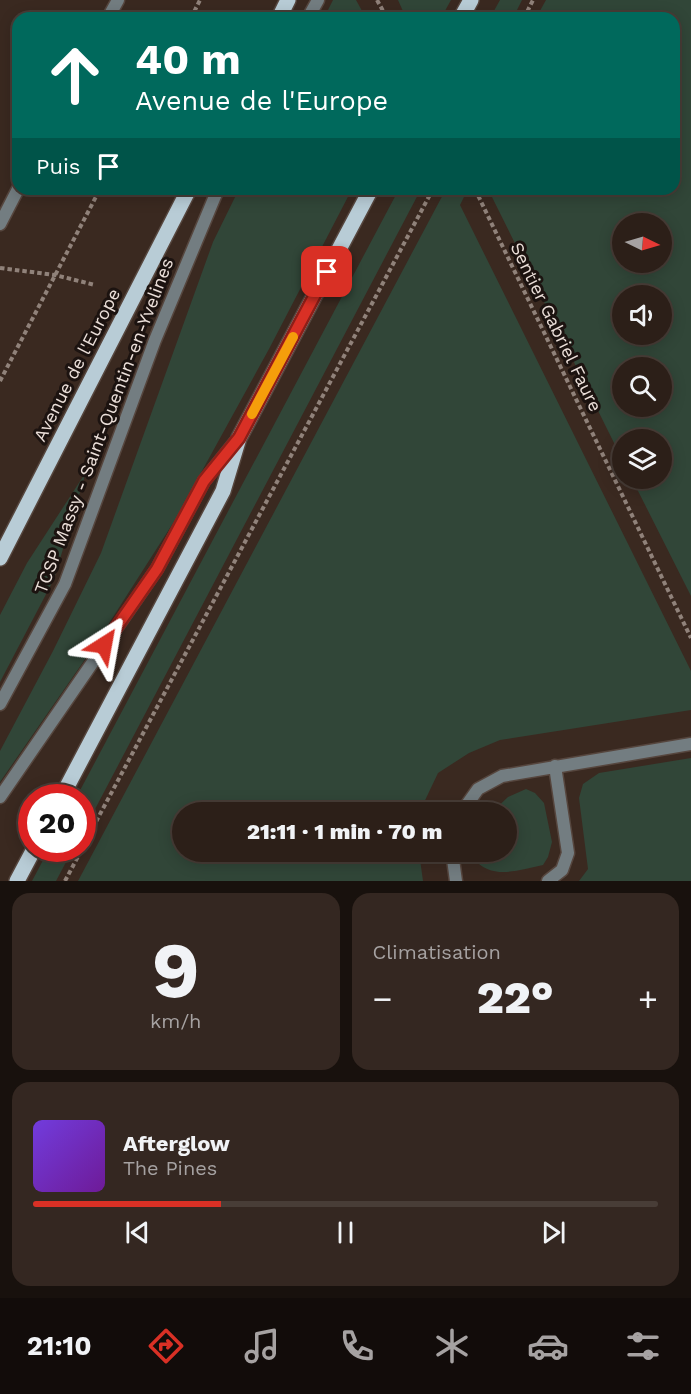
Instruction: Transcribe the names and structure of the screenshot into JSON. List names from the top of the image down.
{
  "streets": {
    "main road": ["Avenue de l'Europe"],
    "street": ["TCSP Massy - Saint-Quentin-en-Yvelines"],
    "path": ["Sentier Gabriel Faure"]
  },
  "north": "right",
  "page": {
    "turn": ["40 m", "Avenue de l'Europe"],
    "then": "Puis",
    "limit": "20",
    "trip": "21:11 · 1 min · 70 m",
    "tile": [
      ["9", "km/h"],
      "Climatisation"
    ],
    "heat": ["−", "22°", "+"],
    "song": ["Afterglow", "The Pines"],
    "tabs": "21:10"
  }
}
